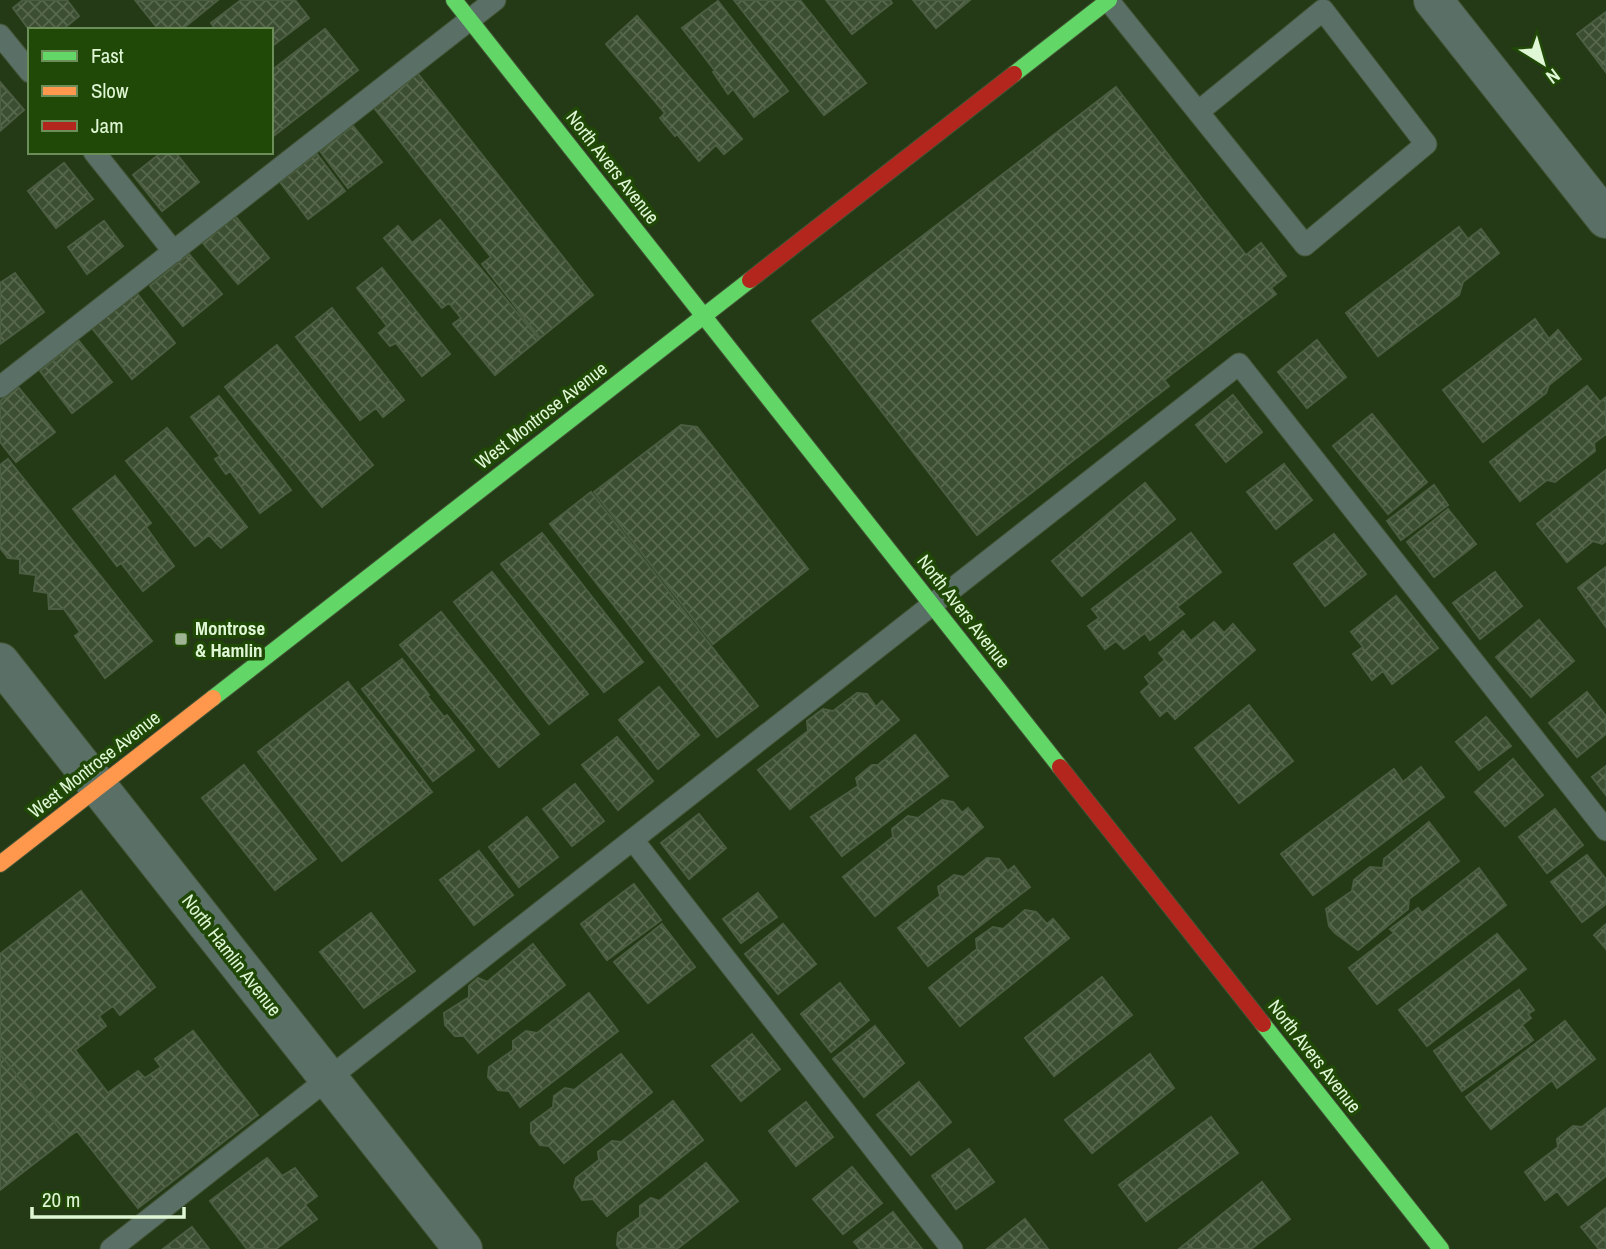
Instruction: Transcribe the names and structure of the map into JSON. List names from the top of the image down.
{
  "streets": {
    "street": ["North Avers Avenue", "West Montrose Avenue", "North Hamlin Avenue"]
  },
  "crossings": [
    ["North Avers Avenue", "West Montrose Avenue"],
    ["West Montrose Avenue", "North Hamlin Avenue"]
  ],
  "places": {
    "transit": ["Montrose & Hamlin"]
  },
  "legend": ["Fast", "Slow", "Jam"],
  "scale_bar": "20 m",
  "north": "bottom right"
}
